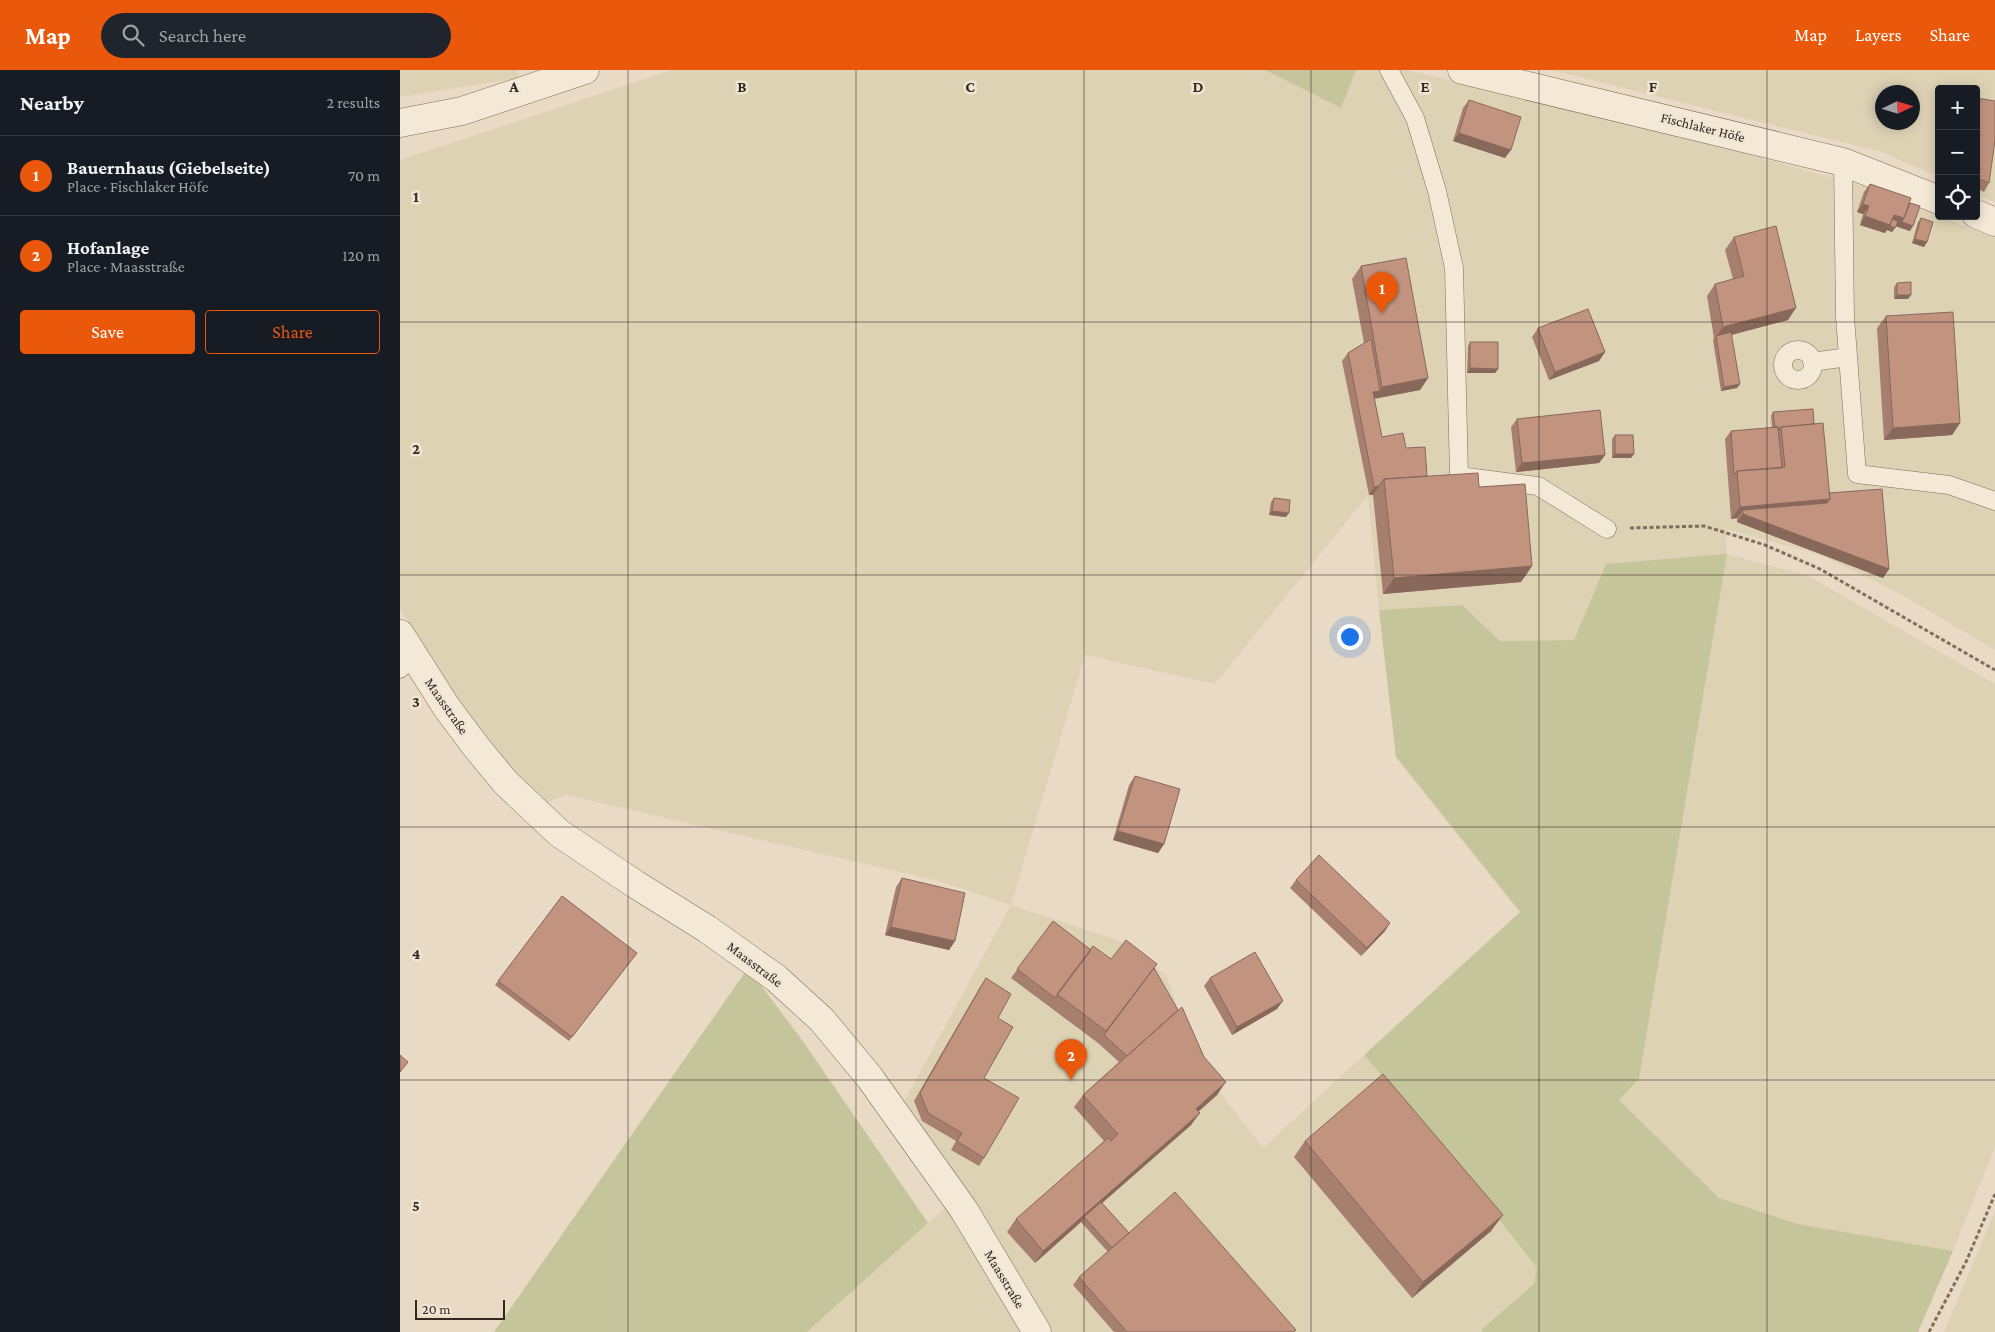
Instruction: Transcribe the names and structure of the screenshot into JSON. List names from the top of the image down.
{
  "streets": {
    "street": ["Fischlaker Höfe", "Maasstraße"]
  },
  "scale_bar": "20 m",
  "north": "right",
  "page": {
    "header": "Map",
    "search": "Search here",
    "nav": ["Map", "Layers", "Share"],
    "heading": ["Nearby", "2 results"],
    "map_buttons": ["+", "−"],
    "list": [
      {
        "mark": "1",
        "name": "Bauernhaus (Giebelseite)",
        "note": "Place · Fischlaker Höfe",
        "value": "70 m"
      },
      {
        "mark": "2",
        "name": "Hofanlage",
        "note": "Place · Maasstraße",
        "value": "120 m"
      }
    ],
    "pins": ["1", "2"],
    "buttons": ["Save", "Share"],
    "scale": "20 m"
  },
  "grid": {
    "columns": [
      "A",
      "B",
      "C",
      "D",
      "E",
      "F"
    ],
    "rows": [
      "1",
      "2",
      "3",
      "4",
      "5"
    ]
  }
}
